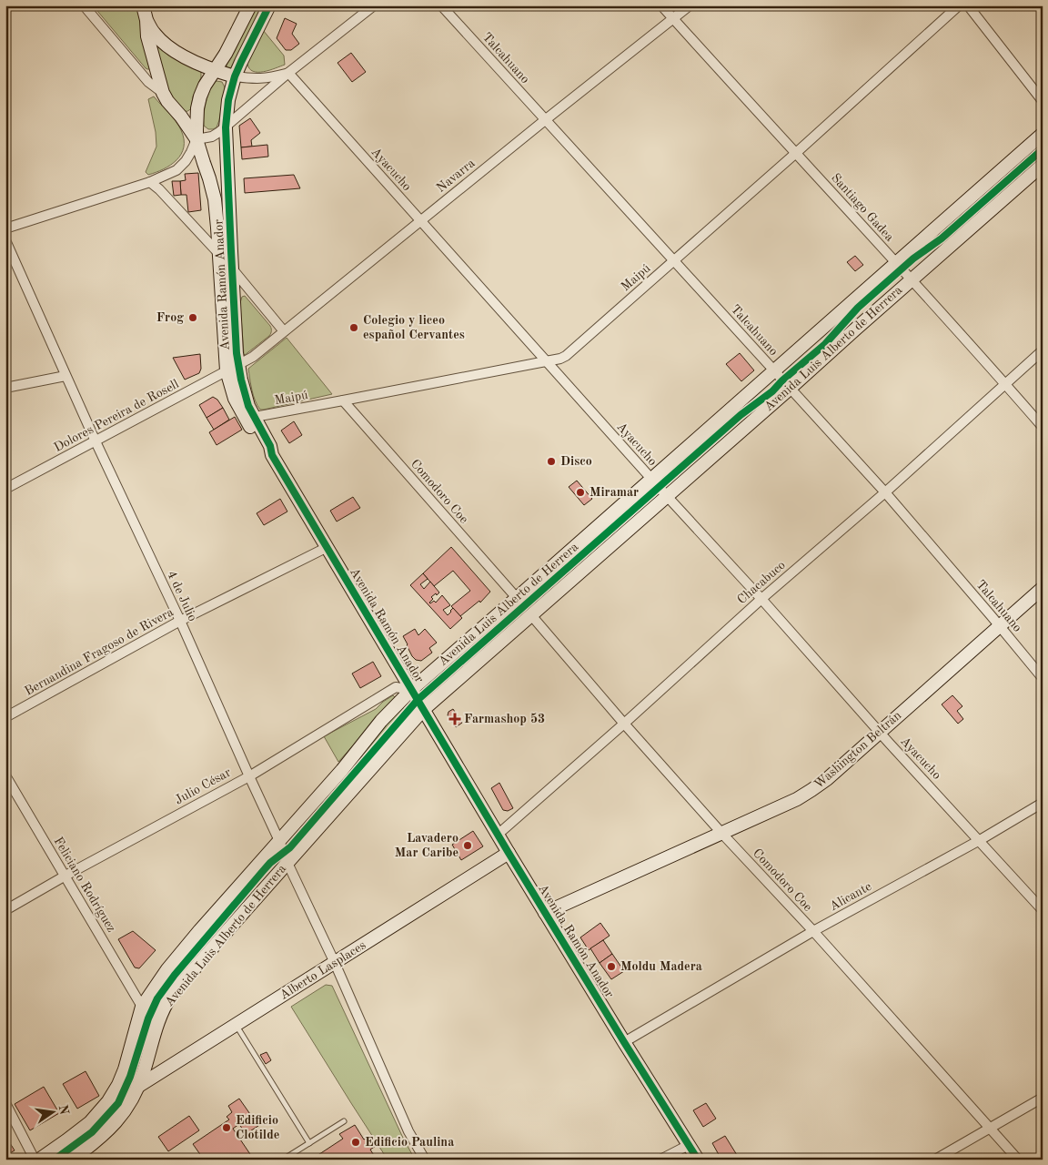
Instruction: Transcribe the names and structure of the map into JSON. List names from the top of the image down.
{
  "streets": {
    "street": [
      "Talcahuano",
      "Ayacucho",
      "Navarra",
      "Santiago Gadea",
      "Maipú",
      "Avenida Ramón Anador",
      "Avenida Luis Alberto de Herrera",
      "Dolores Pereira de Rosell",
      "Comodoro Coe",
      "Chacabuco",
      "4 de Julio",
      "Bernandina Fragoso de Rivera",
      "Washington Beltrán",
      "Julio César",
      "Feliciano Rodríguez",
      "Alicante",
      "Alberto Lasplaces"
    ]
  },
  "crossings": [
    ["Talcahuano", "Navarra"],
    ["Talcahuano", "Maipú"],
    ["Talcahuano", "Avenida Luis Alberto de Herrera"],
    ["Talcahuano", "Chacabuco"],
    ["Talcahuano", "Washington Beltrán"],
    ["Ayacucho", "Navarra"],
    ["Ayacucho", "Maipú"],
    ["Ayacucho", "Avenida Luis Alberto de Herrera"],
    ["Ayacucho", "Chacabuco"],
    ["Ayacucho", "Washington Beltrán"],
    ["Ayacucho", "Alicante"],
    ["Navarra", "Santiago Gadea"],
    ["Navarra", "Avenida Ramón Anador"],
    ["Navarra", "Dolores Pereira de Rosell"],
    ["Santiago Gadea", "Maipú"],
    ["Santiago Gadea", "Avenida Luis Alberto de Herrera"],
    ["Santiago Gadea", "Chacabuco"],
    ["Maipú", "Avenida Ramón Anador"],
    ["Maipú", "Comodoro Coe"],
    ["Avenida Ramón Anador", "Avenida Luis Alberto de Herrera"],
    ["Avenida Ramón Anador", "Dolores Pereira de Rosell"],
    ["Avenida Ramón Anador", "Chacabuco"],
    ["Avenida Ramón Anador", "Bernandina Fragoso de Rivera"],
    ["Avenida Ramón Anador", "Washington Beltrán"],
    ["Avenida Ramón Anador", "Julio César"],
    ["Avenida Ramón Anador", "Alicante"],
    ["Avenida Ramón Anador", "Alberto Lasplaces"],
    ["Avenida Luis Alberto de Herrera", "Comodoro Coe"],
    ["Avenida Luis Alberto de Herrera", "4 de Julio"],
    ["Avenida Luis Alberto de Herrera", "Julio César"],
    ["Avenida Luis Alberto de Herrera", "Feliciano Rodríguez"],
    ["Avenida Luis Alberto de Herrera", "Alberto Lasplaces"],
    ["Dolores Pereira de Rosell", "4 de Julio"],
    ["Comodoro Coe", "Chacabuco"],
    ["Comodoro Coe", "Washington Beltrán"],
    ["Comodoro Coe", "Alicante"],
    ["4 de Julio", "Bernandina Fragoso de Rivera"],
    ["4 de Julio", "Julio César"],
    ["4 de Julio", "Alberto Lasplaces"],
    ["Julio César", "Feliciano Rodríguez"]
  ],
  "places": {
    "other": [
      "Frog",
      "Colegio y liceo español Cervantes",
      "Disco",
      "Miramar",
      "Lavadero Mar Caribe",
      "Moldu Madera",
      "Edificio Clotilde",
      "Edificio Paulina"
    ],
    "health": ["Farmashop 53"]
  },
  "north": "right"
}
